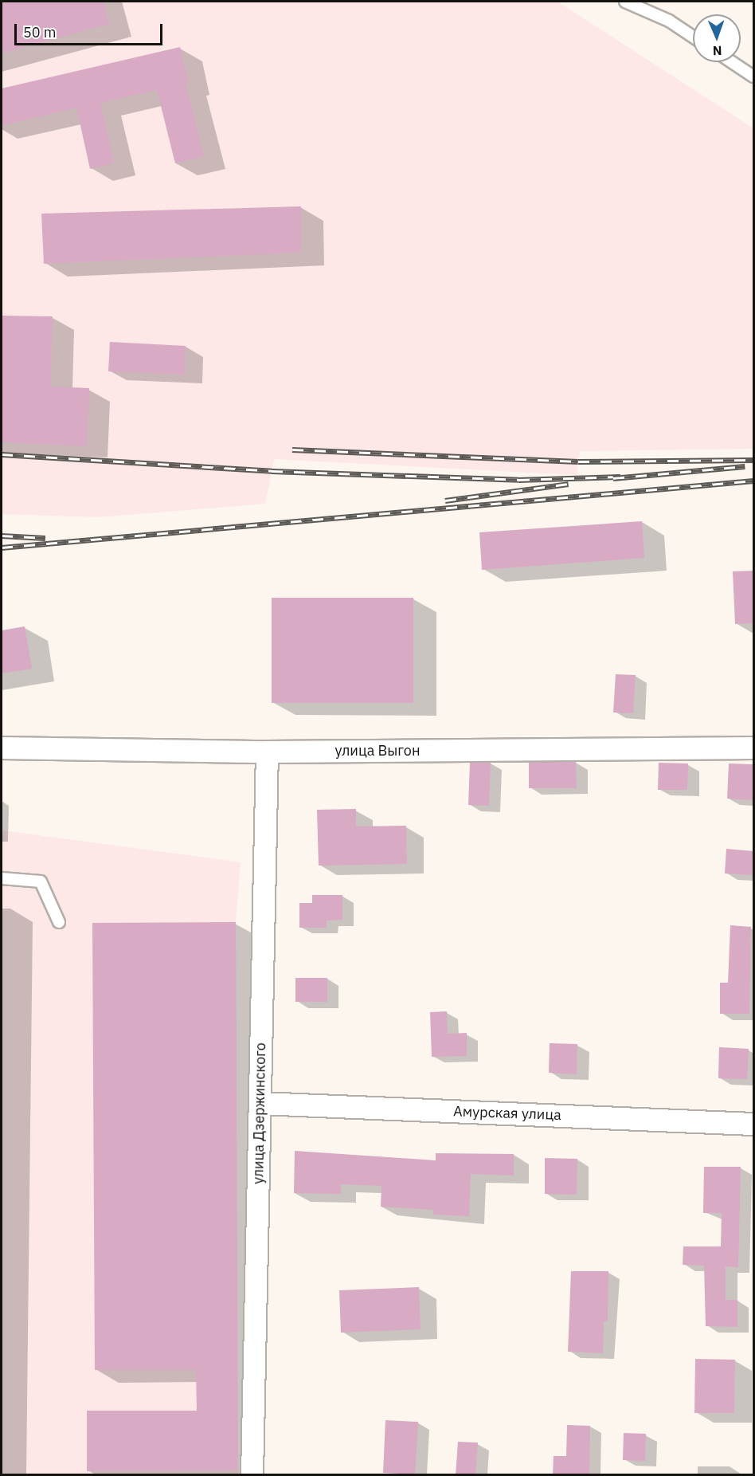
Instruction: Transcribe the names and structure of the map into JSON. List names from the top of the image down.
{
  "streets": {
    "street": ["улица Выгон", "улица Дзержинского", "Амурская улица"]
  },
  "crossings": [
    ["улица Выгон", "улица Дзержинского"],
    ["улица Дзержинского", "Амурская улица"]
  ],
  "scale_bar": "50 m",
  "north": "bottom"
}
